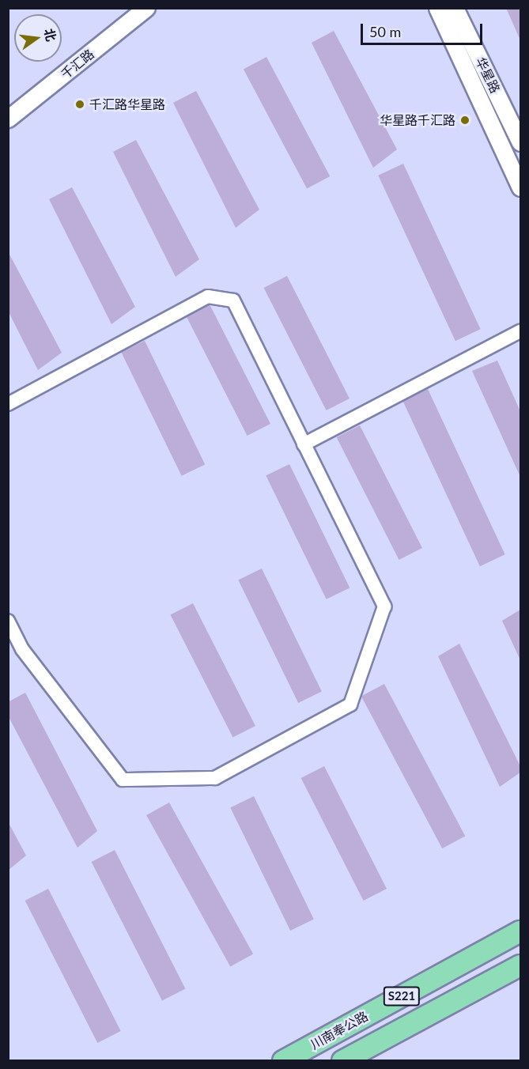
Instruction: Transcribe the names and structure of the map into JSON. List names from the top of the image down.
{
  "streets": {
    "main road": ["S221", "川南奉公路"],
    "street": ["千汇路", "华星路"]
  },
  "places": ["千汇路华星路", "华星路千汇路"],
  "scale_bar": "50 m",
  "north": "right"
}
